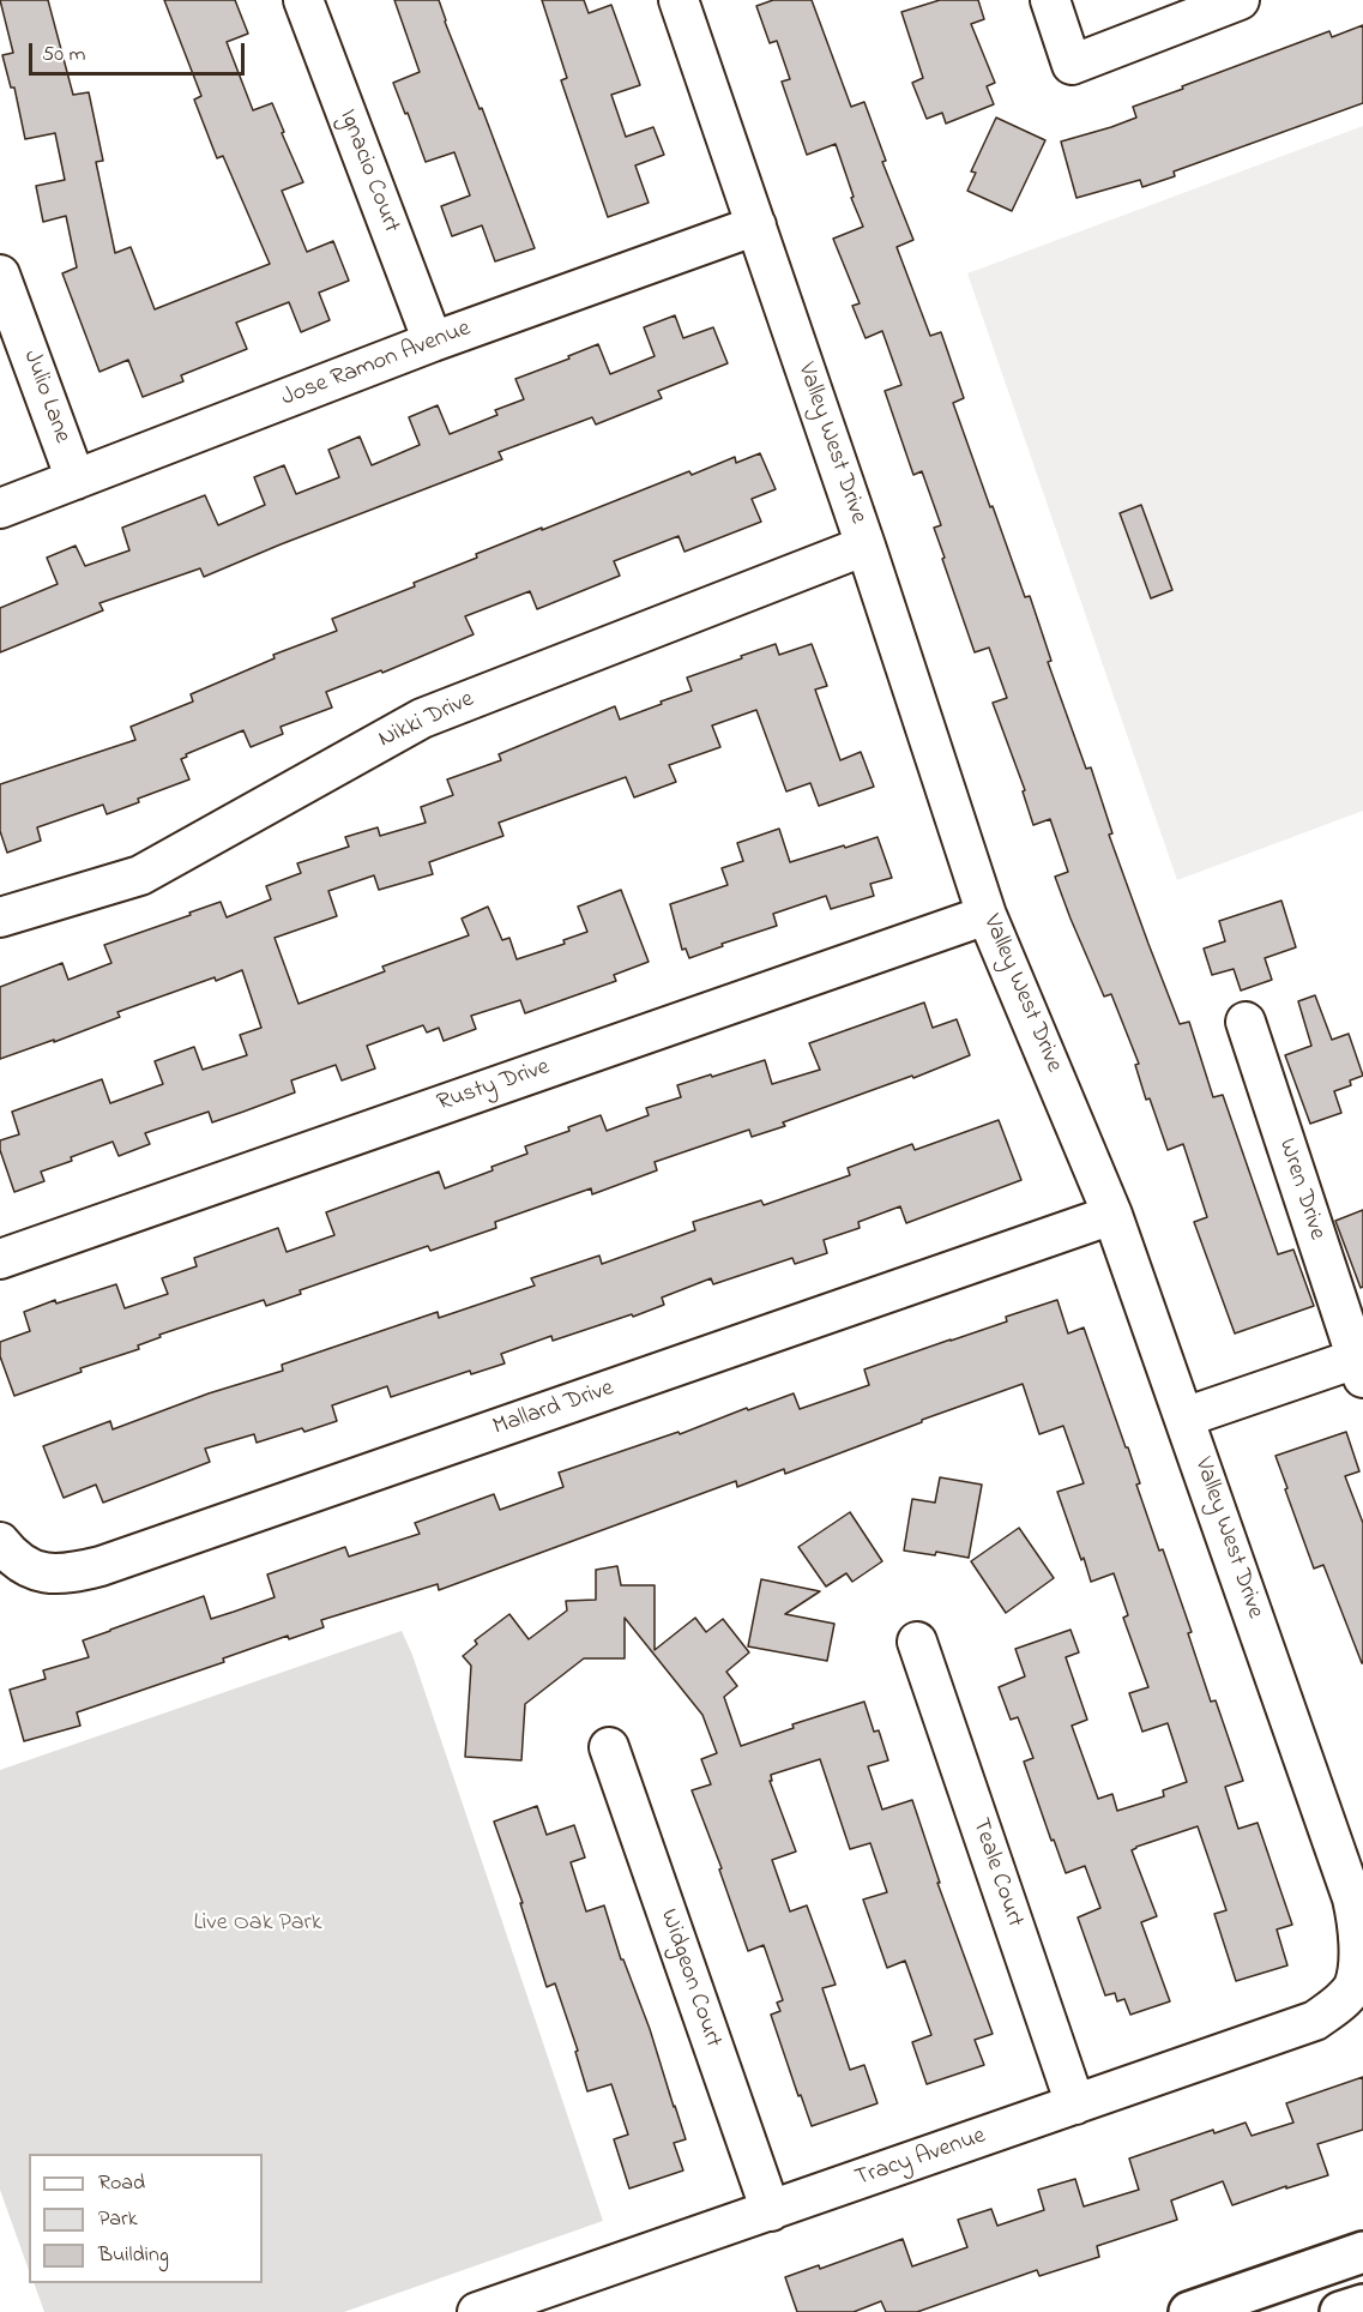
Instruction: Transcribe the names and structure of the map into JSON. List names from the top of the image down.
{
  "streets": {
    "street": [
      "Ignacio Court",
      "Jose Ramon Avenue",
      "Julio Lane",
      "Valley West Drive",
      "Nikki Drive",
      "Rusty Drive",
      "Wren Drive",
      "Mallard Drive",
      "Teale Court",
      "Widgeon Court",
      "Tracy Avenue"
    ]
  },
  "crossings": [
    ["Ignacio Court", "Jose Ramon Avenue"],
    ["Jose Ramon Avenue", "Julio Lane"],
    ["Jose Ramon Avenue", "Valley West Drive"],
    ["Valley West Drive", "Nikki Drive"],
    ["Valley West Drive", "Rusty Drive"],
    ["Valley West Drive", "Wren Drive"],
    ["Valley West Drive", "Mallard Drive"],
    ["Valley West Drive", "Tracy Avenue"],
    ["Teale Court", "Tracy Avenue"],
    ["Widgeon Court", "Tracy Avenue"]
  ],
  "parks": ["Live Oak Park"],
  "legend": ["Road", "Park", "Building"],
  "scale_bar": "50 m"
}
